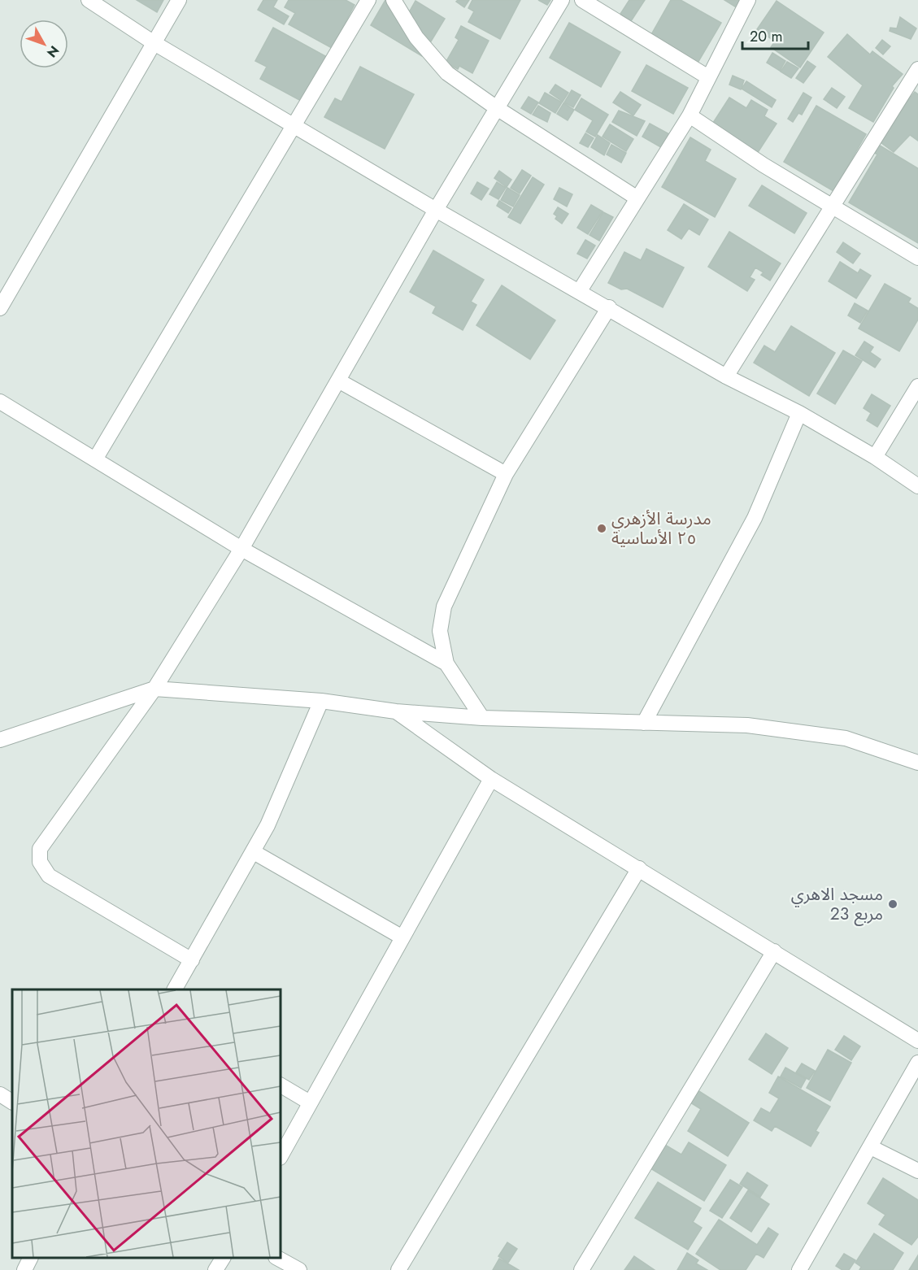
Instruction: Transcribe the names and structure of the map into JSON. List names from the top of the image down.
{
  "places": ["مدرسة الأزهري ٢٥ الأساسية", "مسجد الاهري مربع 23"],
  "scale_bar": "20 m",
  "north": "bottom right"
}
